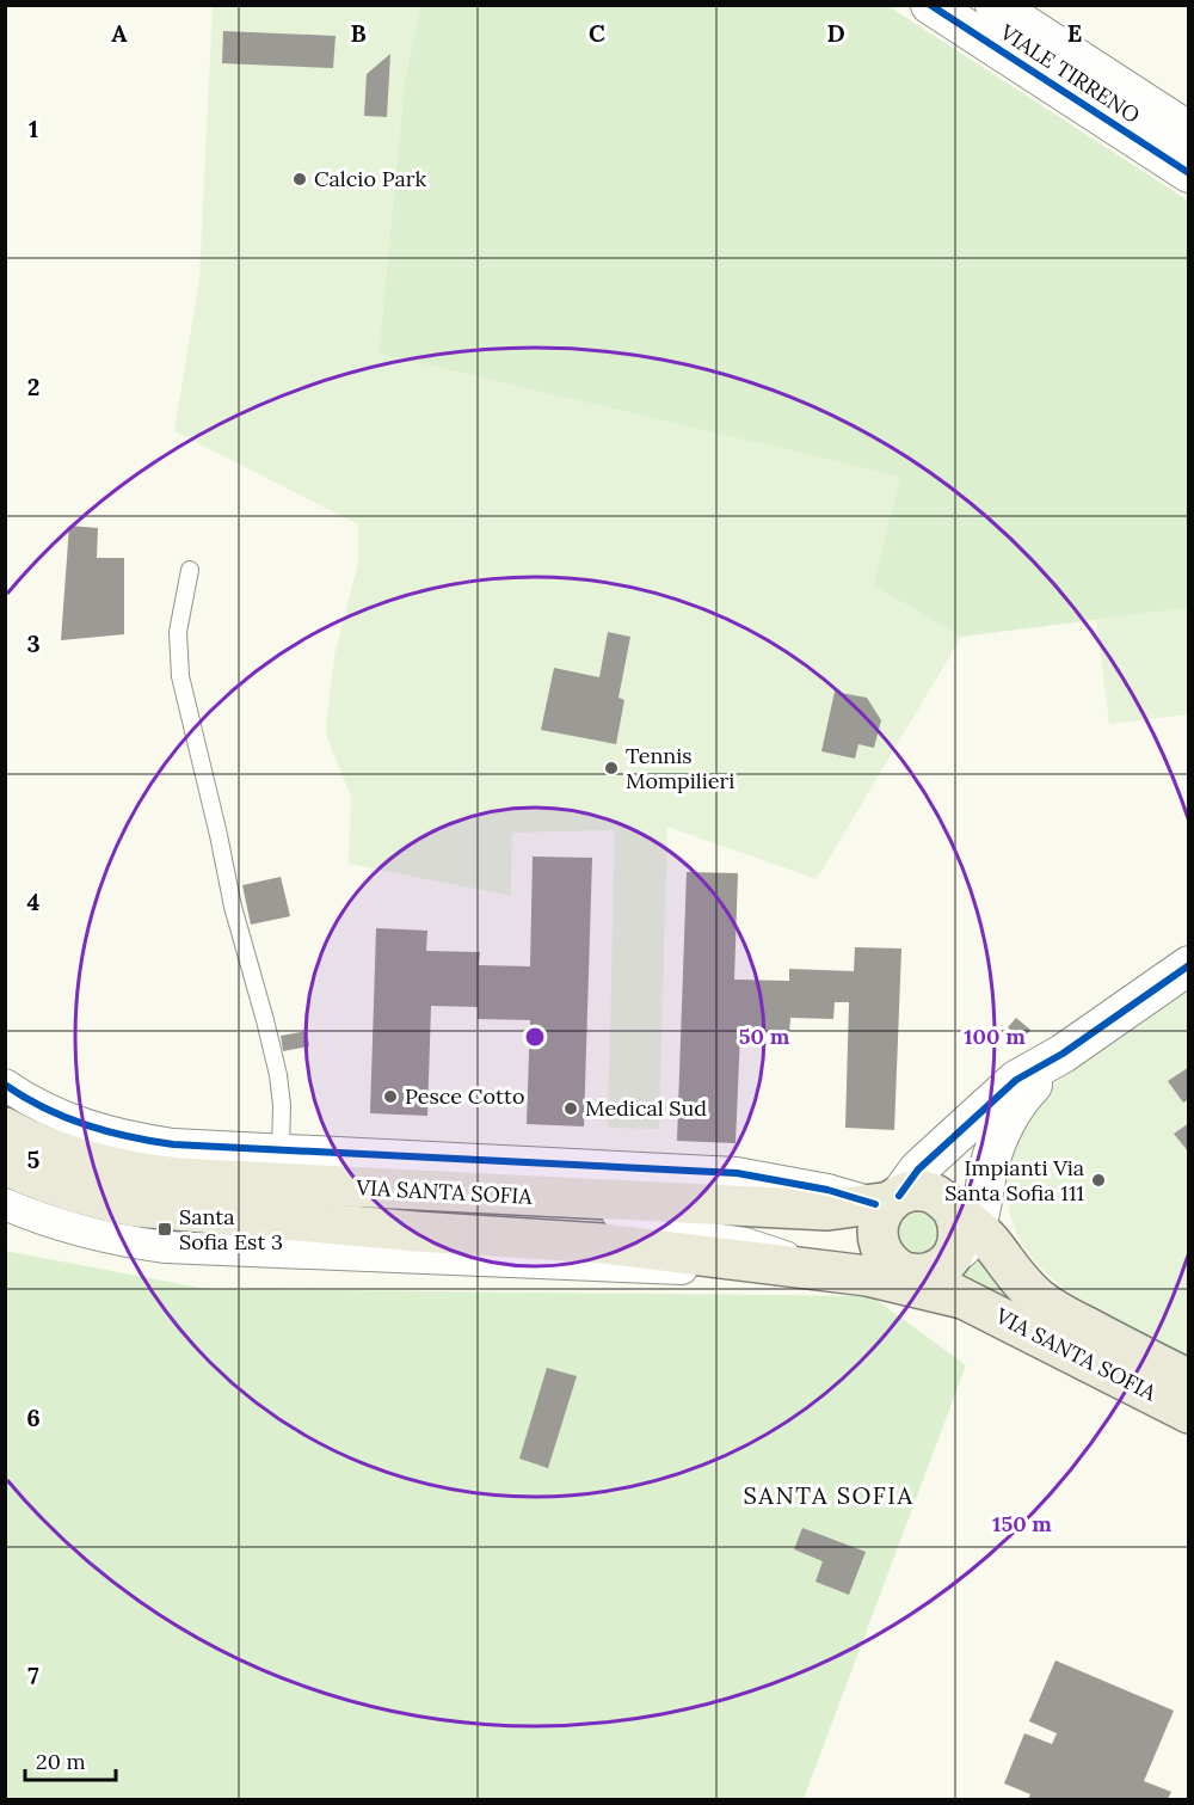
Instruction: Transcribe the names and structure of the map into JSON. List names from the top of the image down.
{
  "streets": {
    "main road": ["VIA SANTA SOFIA"],
    "street": ["VIALE TIRRENO"]
  },
  "districts": ["SANTA SOFIA"],
  "places": {
    "other": [
      "Calcio Park",
      "Tennis Mompilieri",
      "Pesce Cotto",
      "Medical Sud",
      "Impianti Via Santa Sofia 111"
    ],
    "transit": ["Santa Sofia Est 3"]
  },
  "scale_bar": "20 m",
  "grid": {
    "columns": [
      "A",
      "B",
      "C",
      "D",
      "E"
    ],
    "rows": [
      "1",
      "2",
      "3",
      "4",
      "5",
      "6",
      "7"
    ]
  },
  "rings": ["50 m", "100 m", "150 m"]
}
